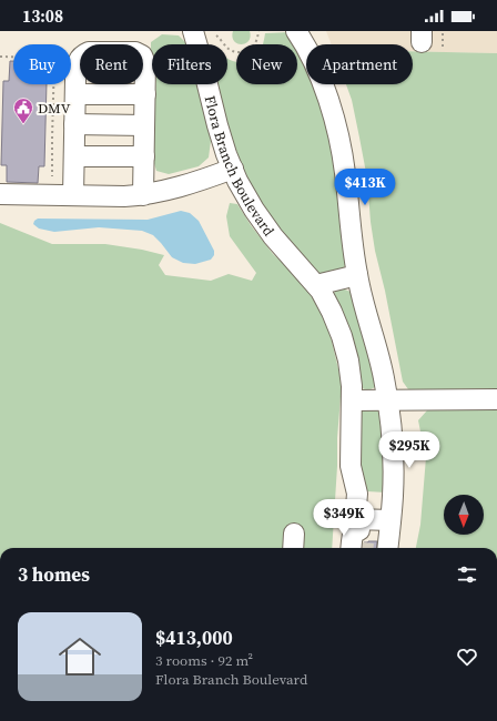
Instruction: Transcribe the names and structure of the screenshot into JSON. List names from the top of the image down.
{
  "streets": {
    "street": ["Flora Branch Boulevard"]
  },
  "places": {
    "public building": ["DMV"]
  },
  "north": "bottom",
  "page": {
    "status": "13:08",
    "chip": [
      "Buy",
      "Rent",
      "Filters",
      "New",
      "Apartment"
    ],
    "price": ["$413K", "$295K", "$349K"],
    "heading": "3 homes",
    "list": [
      {
        "name": "$413,000",
        "note": "3 rooms · 92 m² · Flora Branch Boulevard"
      }
    ]
  }
}
